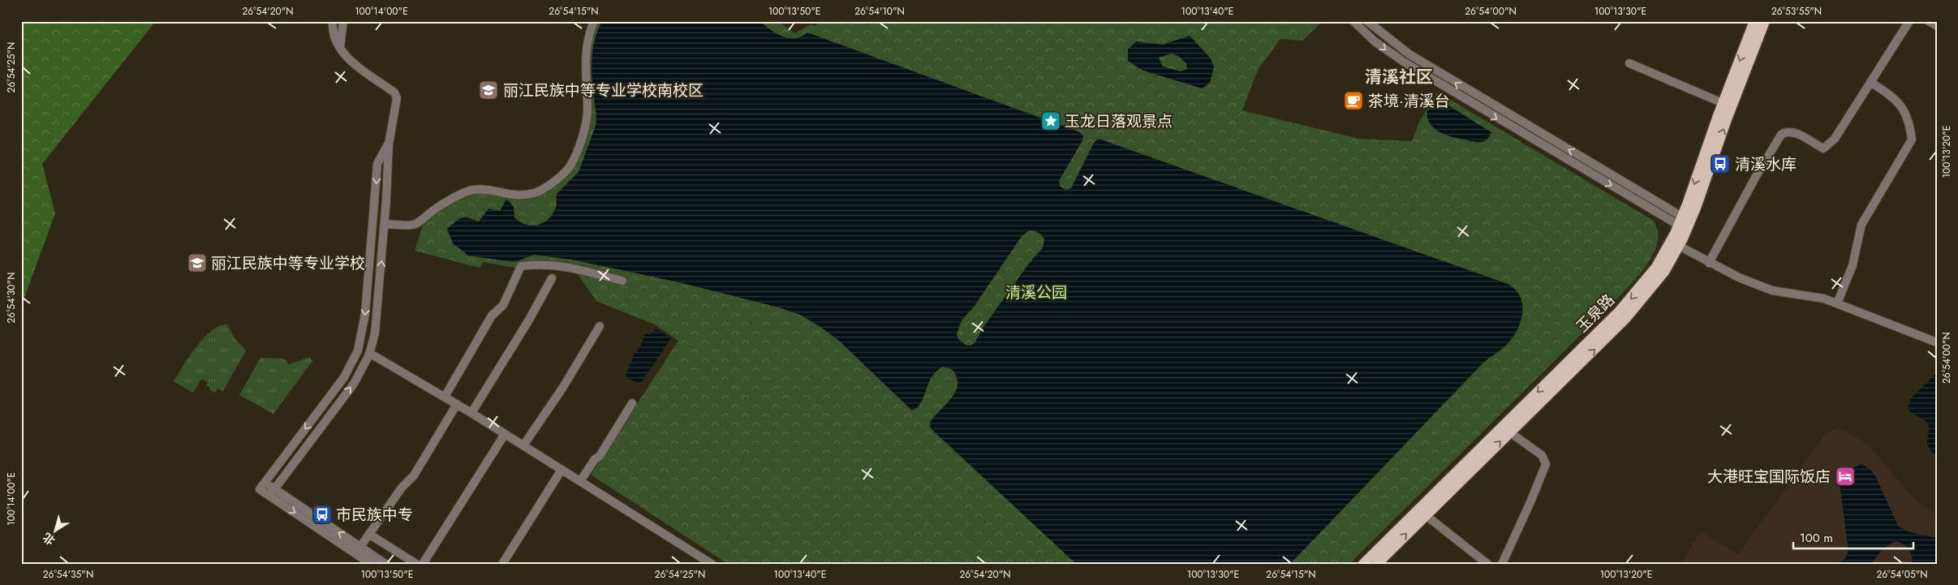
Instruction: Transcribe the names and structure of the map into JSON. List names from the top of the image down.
{
  "streets": {
    "main road": ["玉泉路"]
  },
  "districts": ["清溪社区"],
  "parks": ["清溪公园"],
  "places": {
    "school or university": ["丽江民族中等专业学校南校区", "丽江民族中等专业学校"],
    "cafe": ["茶境·清溪台"],
    "place": ["玉龙日落观景点"],
    "bus stop": ["清溪水库", "市民族中专"],
    "hotel": ["大港旺宝国际饭店"]
  },
  "scale_bar": "100 m",
  "north": "bottom left",
  "coordinates": [
    "26°54'20\"N",
    "100°14'00\"E",
    "26°54'15\"N",
    "100°13'50\"E",
    "26°54'10\"N",
    "100°13'40\"E",
    "26°54'00\"N",
    "100°13'30\"E",
    "26°53'55\"N",
    "26°54'25\"N",
    "100°13'20\"E",
    "26°54'30\"N",
    "26°54'35\"N",
    "26°54'05\"N"
  ]
}
